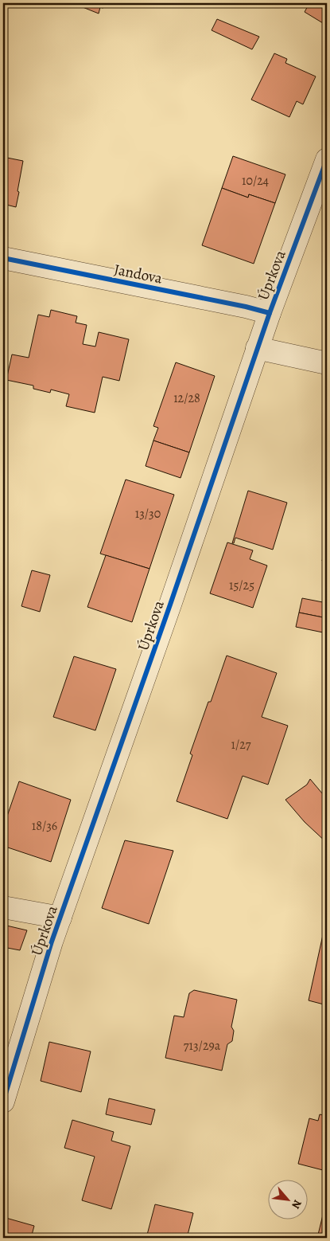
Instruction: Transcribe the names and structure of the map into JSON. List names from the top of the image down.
{
  "streets": {
    "street": ["Jandova", "Úprkova"]
  },
  "crossings": [
    ["Jandova", "Úprkova"]
  ],
  "house_numbers": [
    "10/24",
    "12/28",
    "13/30",
    "15/25",
    "1/27",
    "18/36",
    "713/29a"
  ],
  "north": "bottom right"
}
